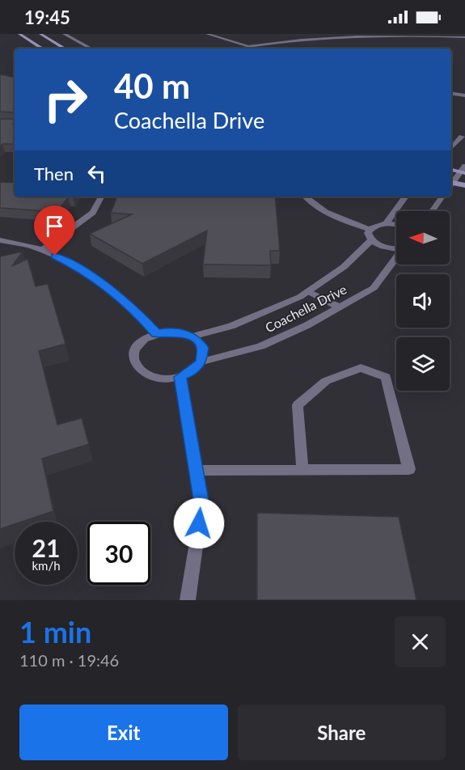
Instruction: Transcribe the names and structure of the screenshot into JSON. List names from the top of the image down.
{
  "streets": {
    "street": ["Coachella Drive"]
  },
  "north": "left",
  "page": {
    "status": "19:45",
    "turn": ["40 m", "Coachella Drive"],
    "then": "Then",
    "speed": "21 km/h",
    "limit": "30",
    "heading": ["1 min", "110 m · 19:46"],
    "buttons": ["Exit", "Share"]
  }
}
